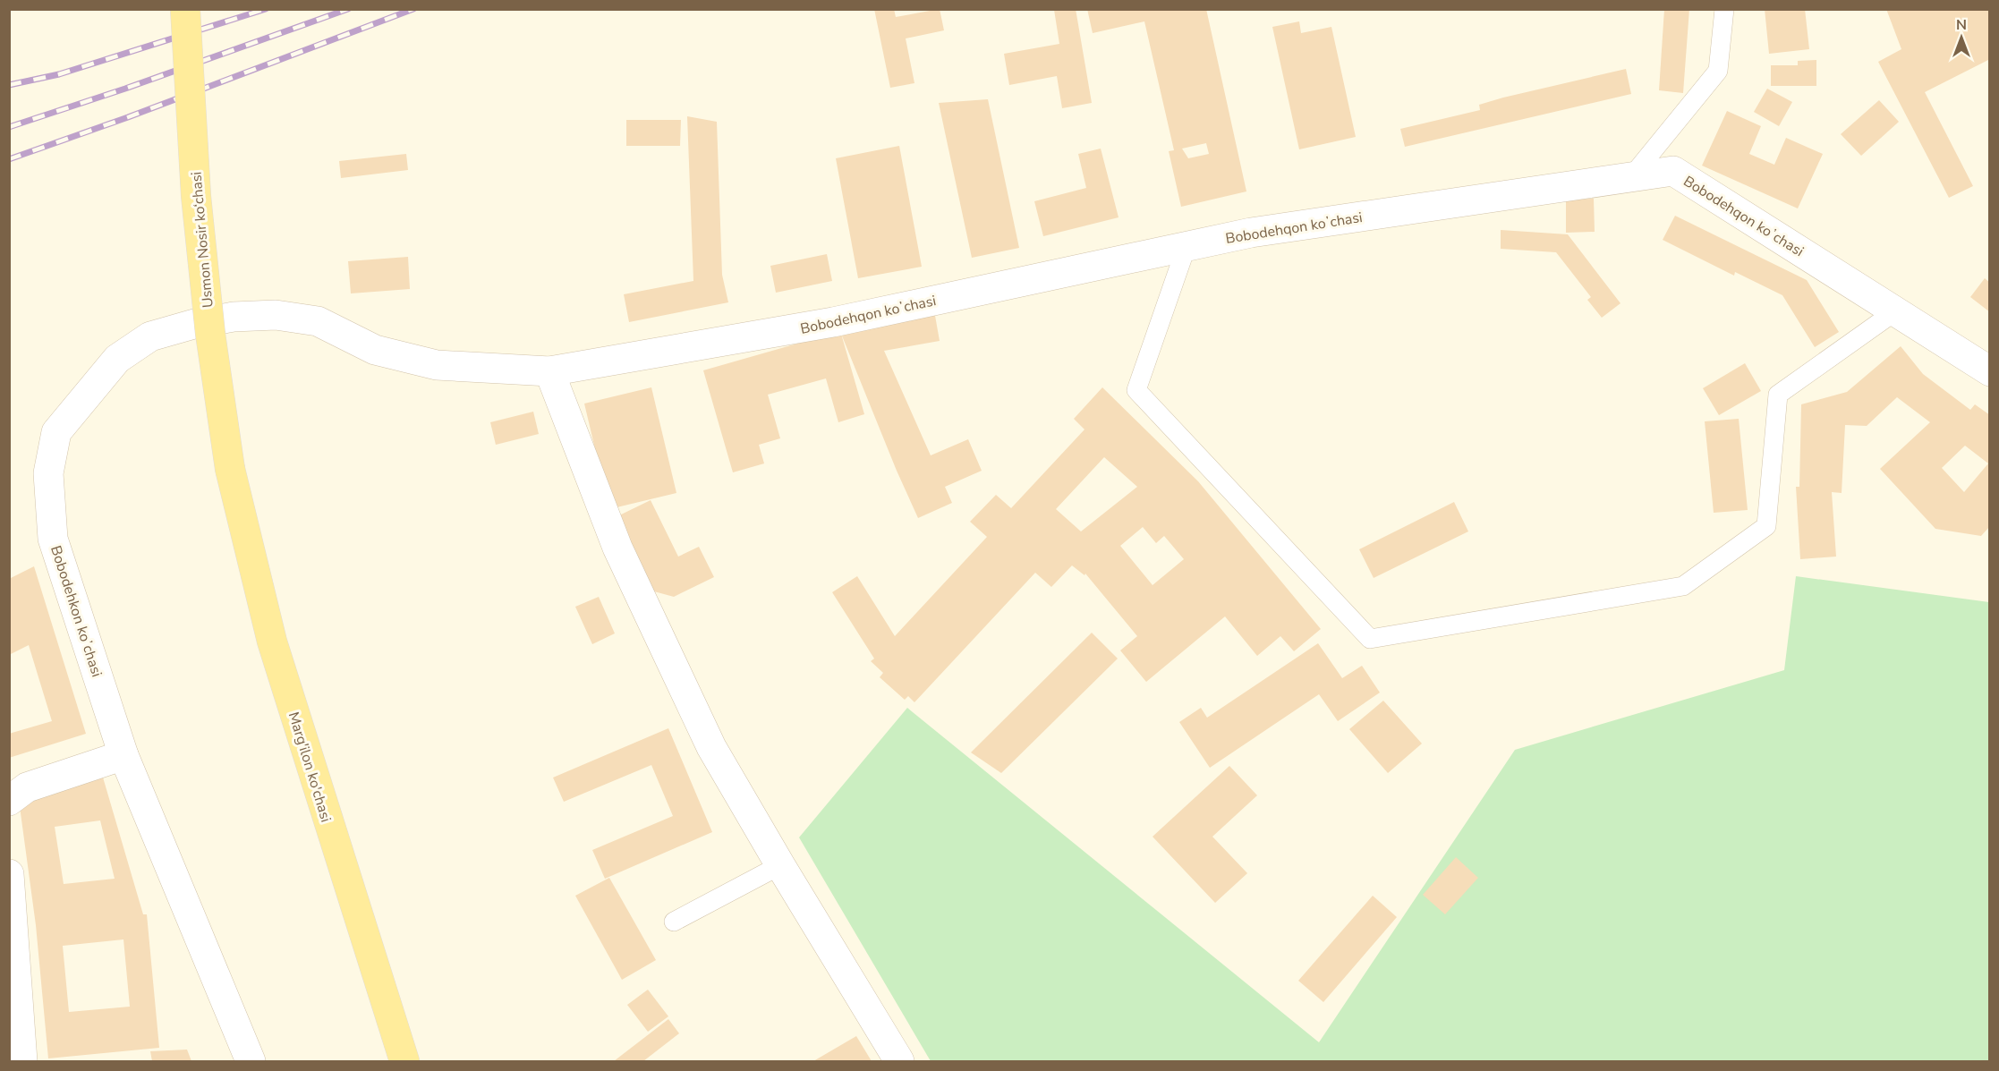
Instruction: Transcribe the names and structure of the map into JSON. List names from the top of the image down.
{
  "streets": {
    "main road": ["Usmon Nosir ko‘chasi", "Marg'ilon ko'chasi"],
    "street": ["Bobodehqon koʼchasi", "Bobodehkon koʼchasi"]
  },
  "crossings": [
    ["Bobodehqon koʼchasi", "Bobodehkon koʼchasi"],
    ["Usmon Nosir ko‘chasi", "Marg'ilon ko'chasi"]
  ],
  "north": "top"
}
